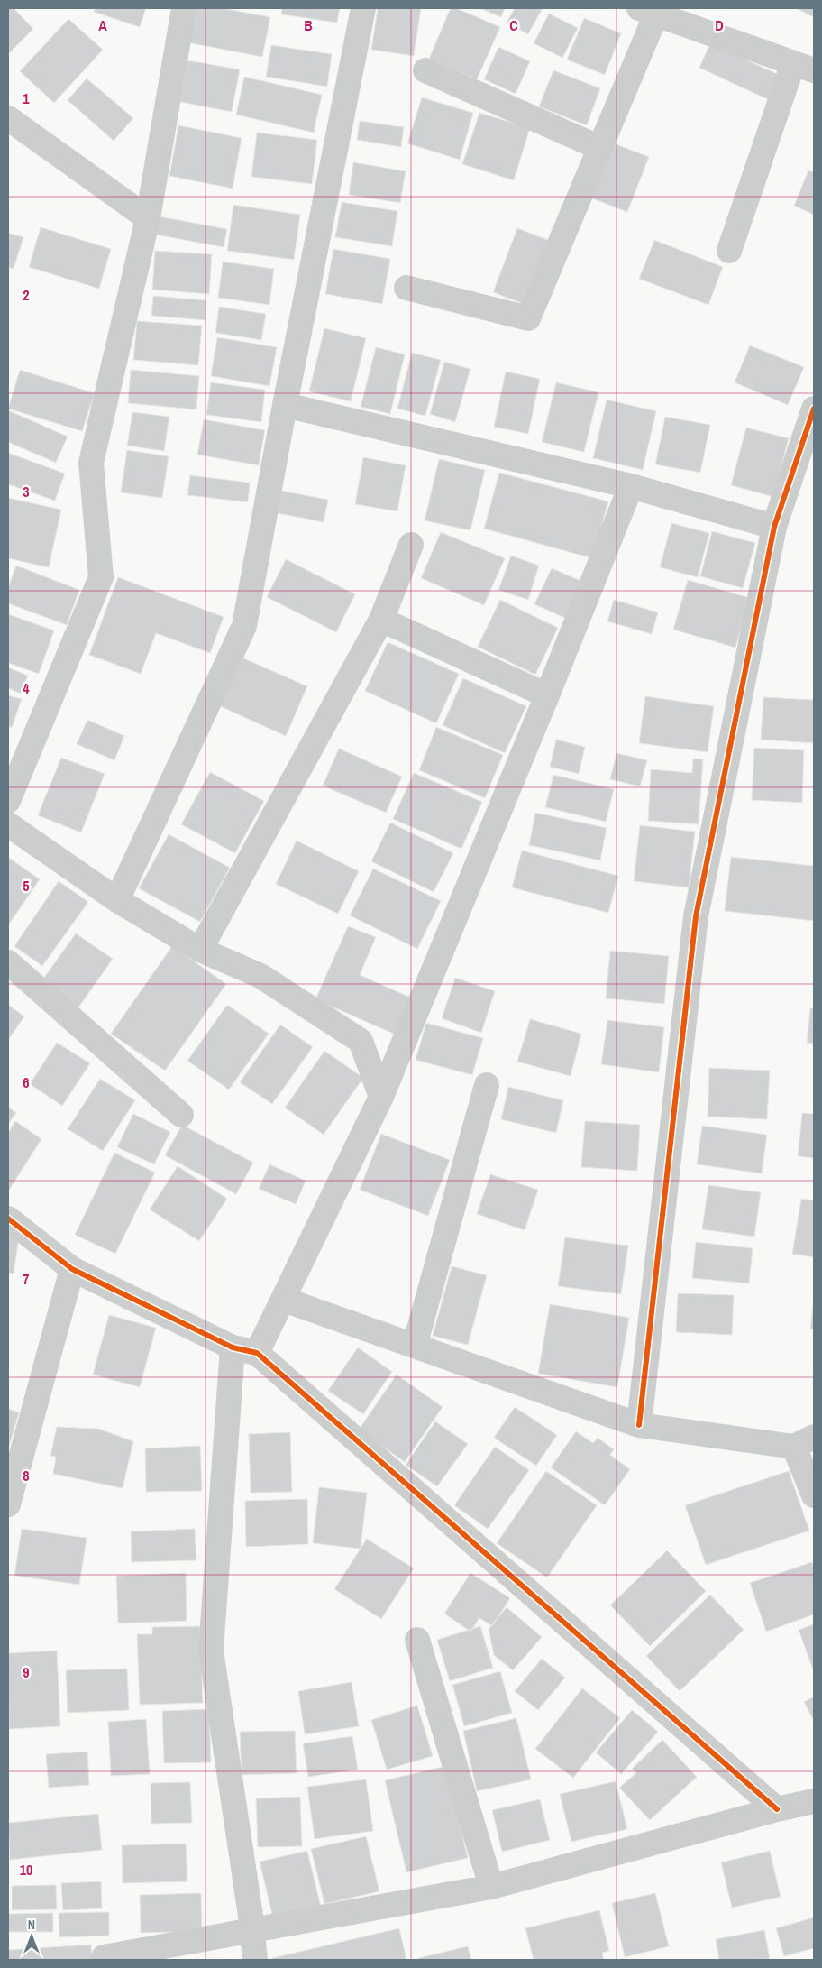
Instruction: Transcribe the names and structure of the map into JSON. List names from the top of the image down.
{
  "north": "top",
  "grid": {
    "columns": [
      "A",
      "B",
      "C",
      "D"
    ],
    "rows": [
      "1",
      "2",
      "3",
      "4",
      "5",
      "6",
      "7",
      "8",
      "9",
      "10"
    ]
  }
}
